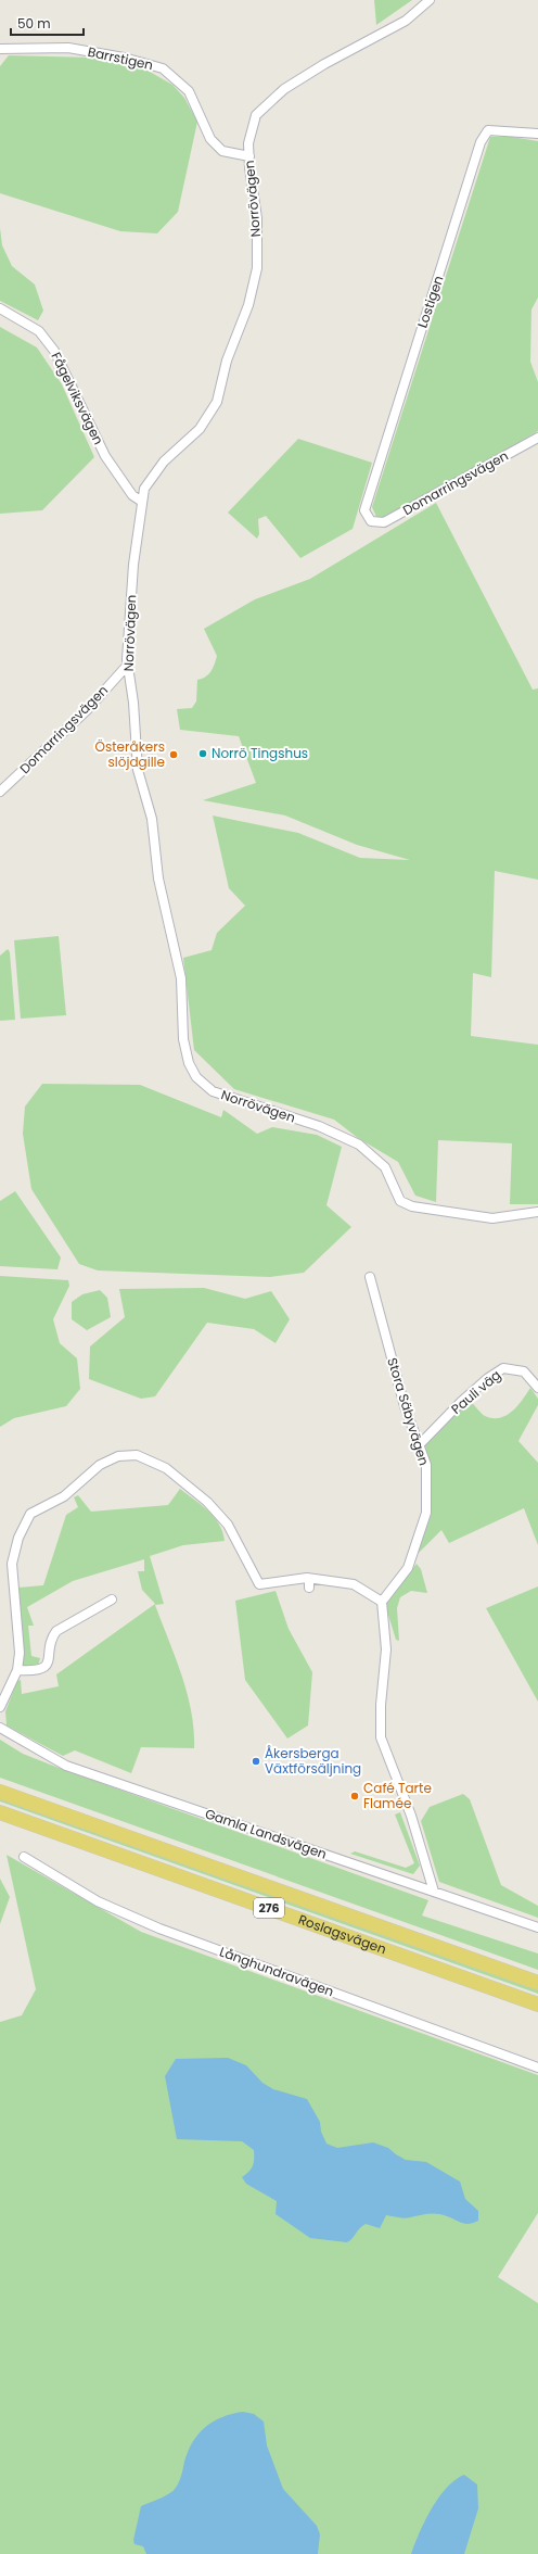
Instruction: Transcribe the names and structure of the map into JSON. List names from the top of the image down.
{
  "streets": {
    "main road": ["276", "Roslagsvägen"],
    "street": [
      "Barrstigen",
      "Norrövägen",
      "Lostigen",
      "Fågelviksvägen",
      "Domarringsvägen",
      "Pauli väg",
      "Stora Säbyvägen",
      "Gamla Landsvägen",
      "Långhundravägen"
    ]
  },
  "crossings": [
    ["Barrstigen", "Norrövägen"],
    ["Norrövägen", "Fågelviksvägen"],
    ["Norrövägen", "Domarringsvägen"],
    ["Lostigen", "Domarringsvägen"],
    ["Pauli väg", "Stora Säbyvägen"]
  ],
  "places": [
    "Norrö Tingshus",
    "Österåkers slöjdgille",
    "Åkersberga Växtförsäljning",
    "Café Tarte Flamée"
  ],
  "scale_bar": "50 m"
}
